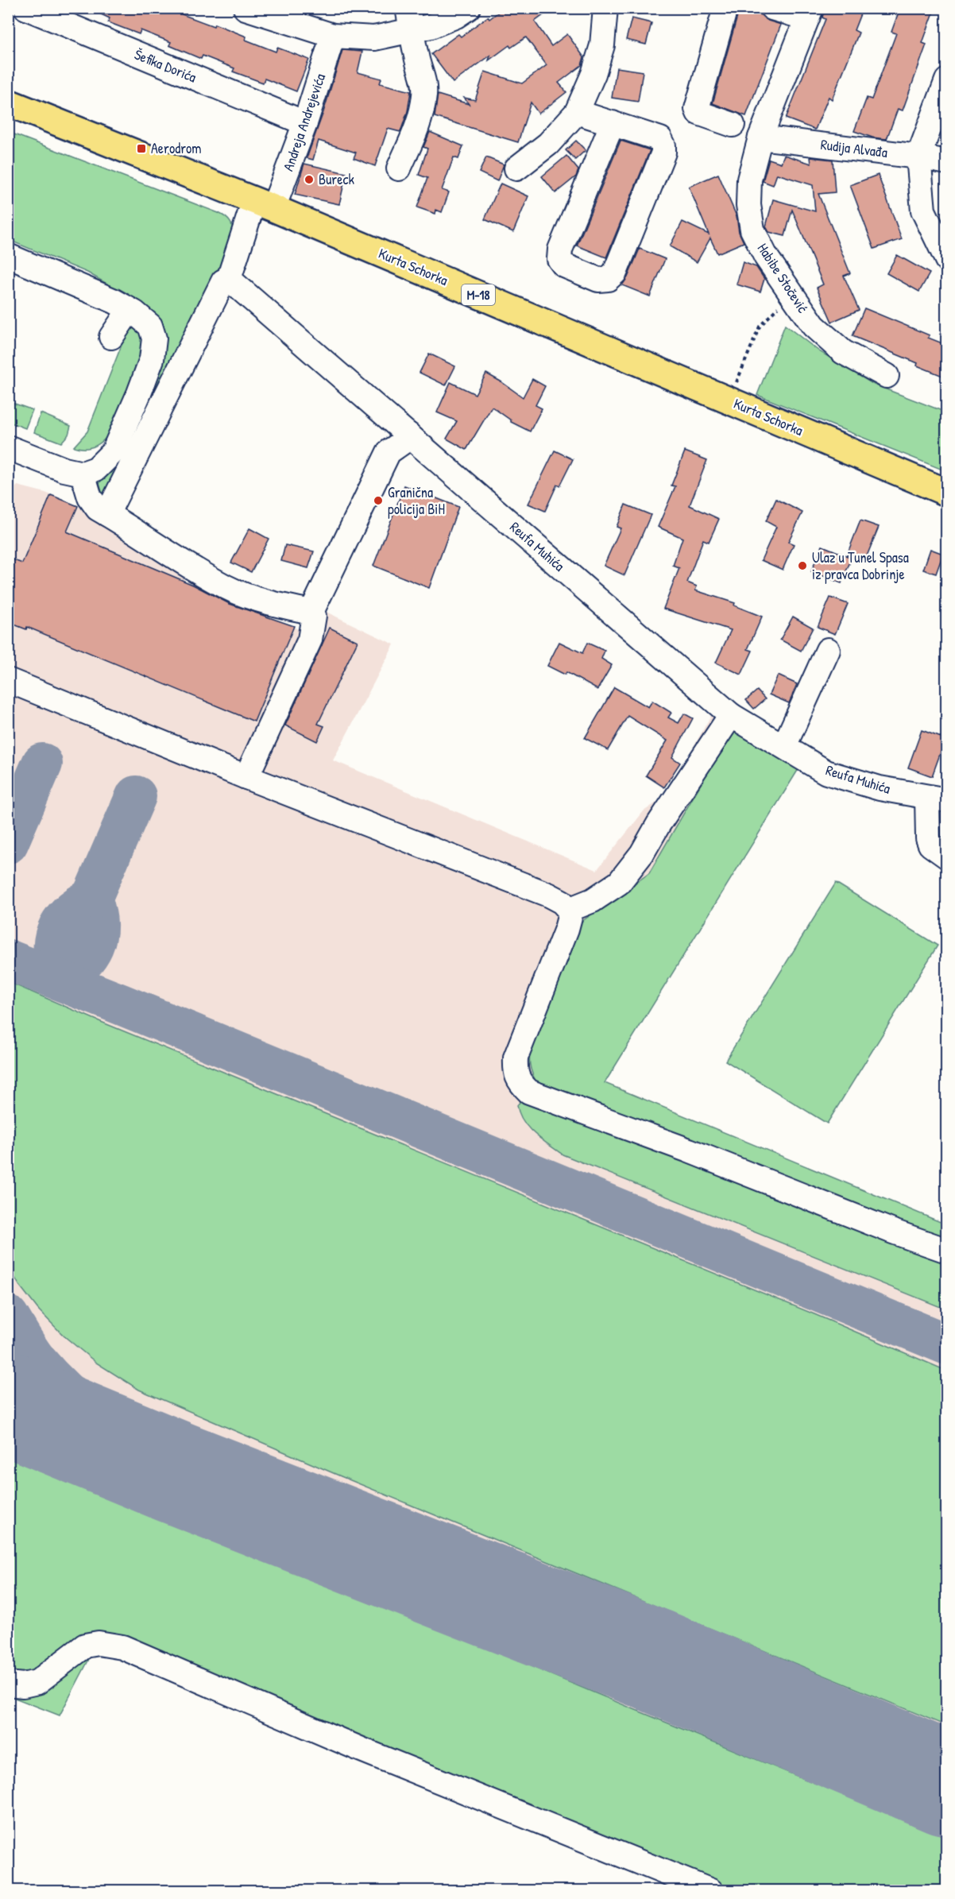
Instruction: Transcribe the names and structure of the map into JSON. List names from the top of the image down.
{
  "streets": {
    "main road": ["Kurta Schorka", "M-18"],
    "street": [
      "Šefika Dorića",
      "Andreja Andrejevića",
      "Rudija Alvađa",
      "Habibe Stočević",
      "Reufa Muhića"
    ]
  },
  "crossings": [
    ["Šefika Dorića", "Andreja Andrejevića"],
    ["Andreja Andrejevića", "Kurta Schorka"],
    ["Rudija Alvađa", "Habibe Stočević"]
  ],
  "places": {
    "transit": ["Aerodrom"],
    "other": ["Bureck", "Granična policija BiH", "Ulaz u Tunel Spasa iz pravca Dobrinje"]
  }
}
